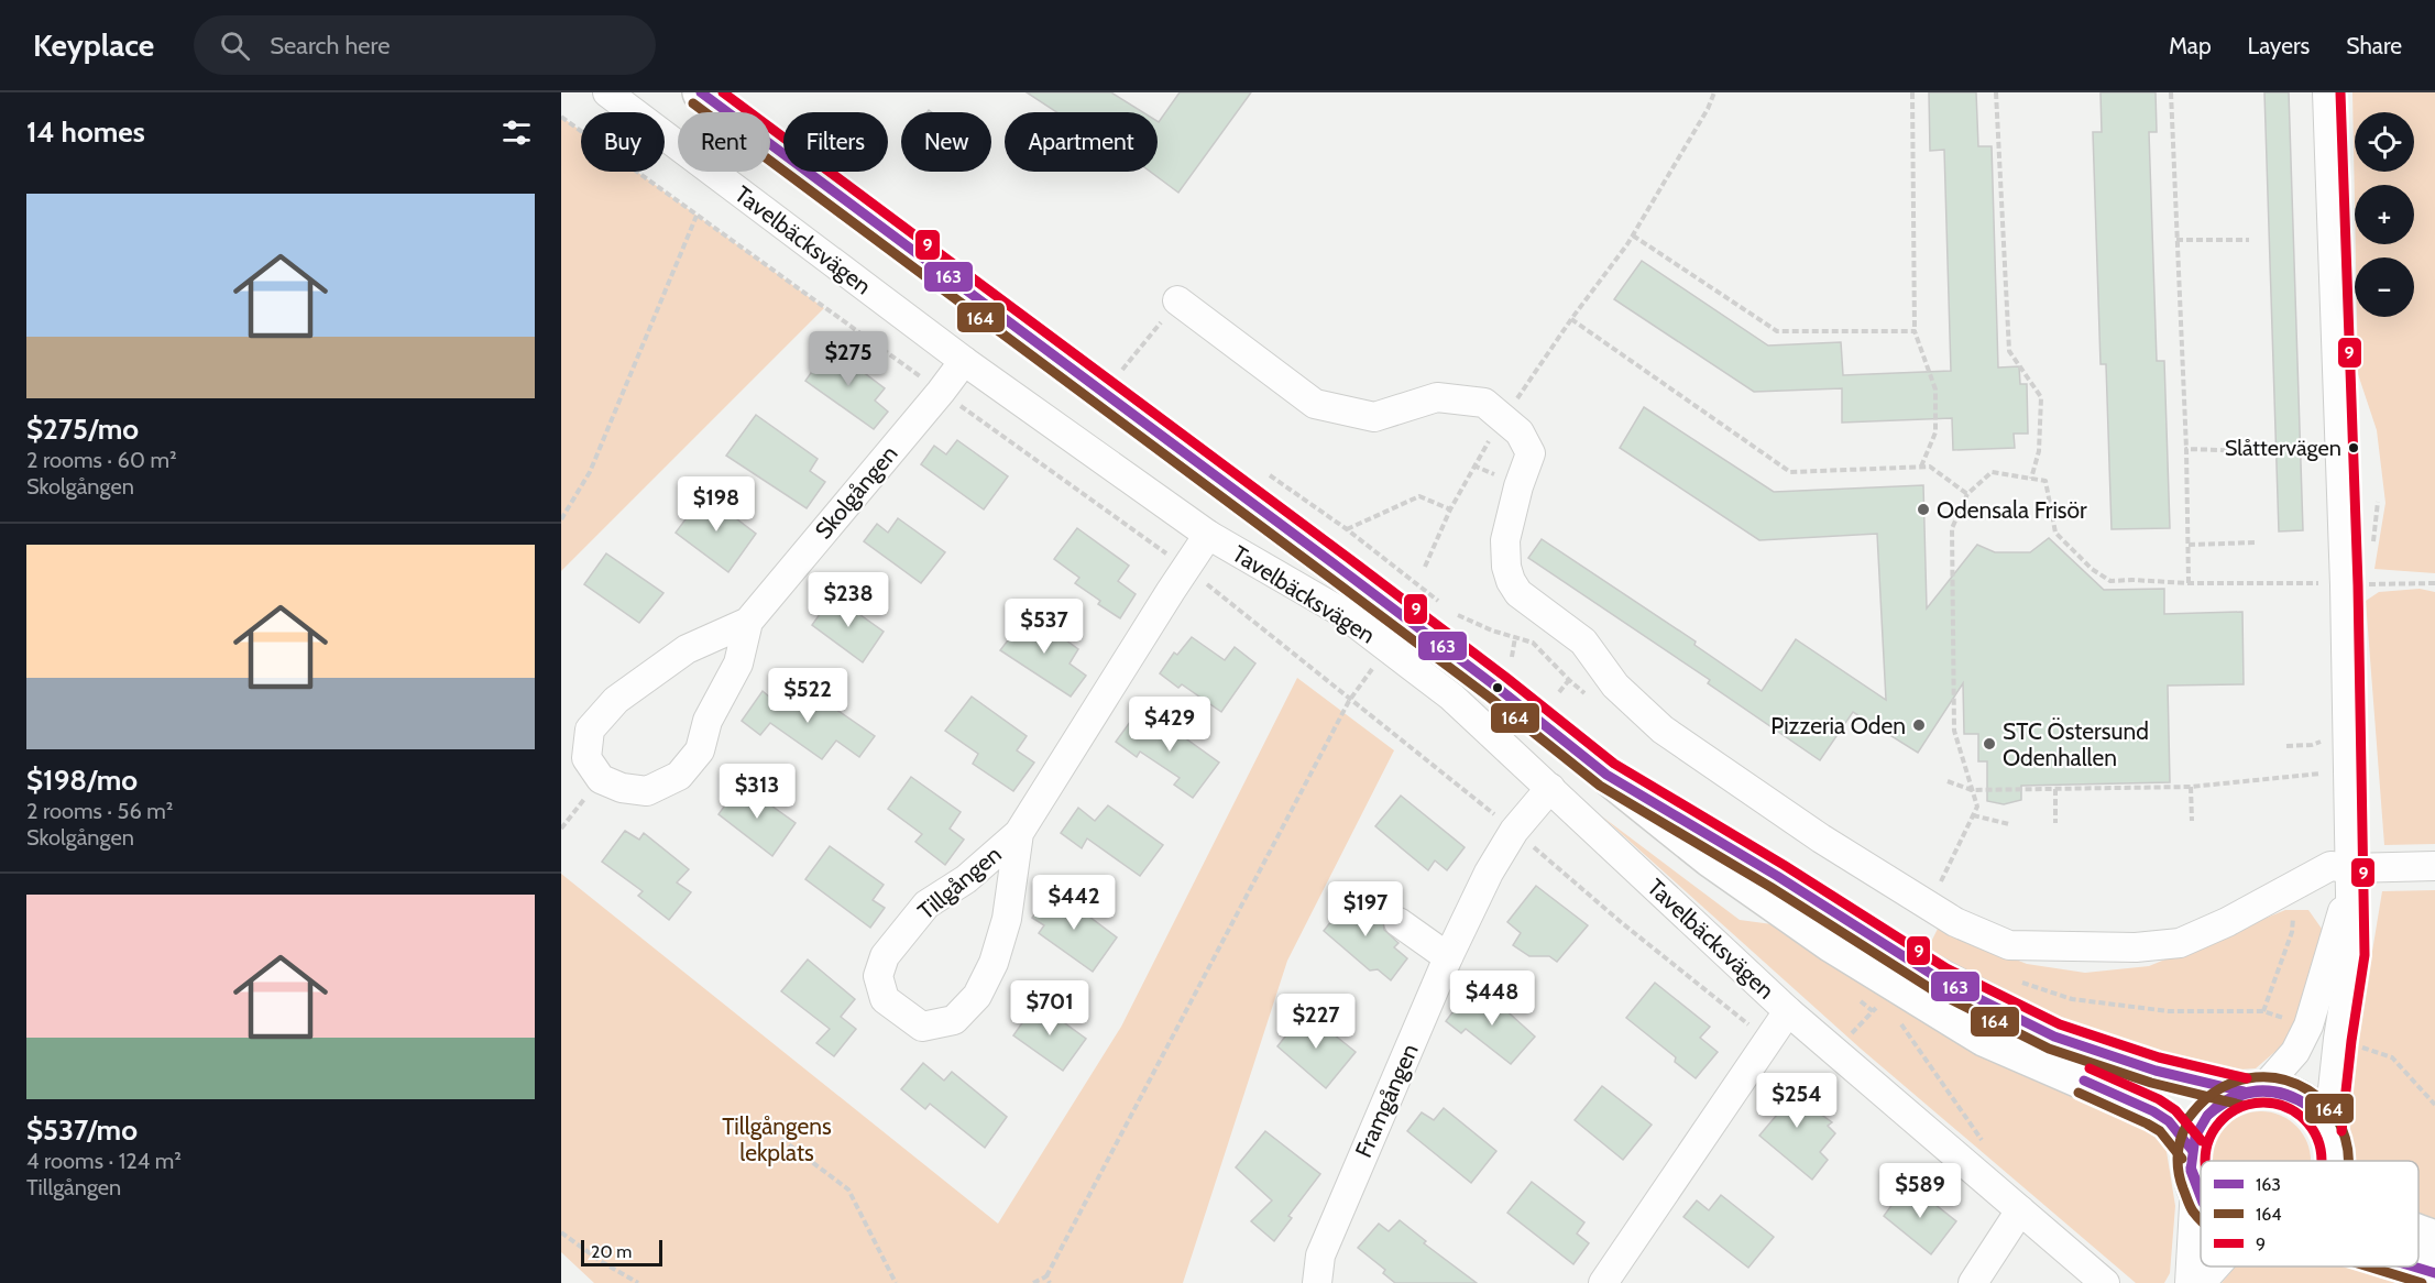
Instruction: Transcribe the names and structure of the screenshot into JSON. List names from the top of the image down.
{
  "streets": {
    "street": [
      "Tavelbäcksvägen",
      "Skolgången",
      "Tillgången",
      "Framgången"
    ]
  },
  "crossings": [
    ["Tavelbäcksvägen", "Skolgången"],
    ["Tavelbäcksvägen", "Tillgången"],
    ["Tavelbäcksvägen", "Framgången"]
  ],
  "parks": ["Tillgångens lekplats"],
  "places": [
    "Slåttervägen",
    "Odensala Frisör",
    "Pizzeria Oden",
    "STC Östersund Odenhallen"
  ],
  "lines": ["transit line 163", "transit line 9", "transit line 164"],
  "legend": ["163", "164", "9"],
  "scale_bar": "20 m",
  "page": {
    "header": "Keyplace",
    "search": "Search here",
    "nav": ["Map", "Layers", "Share"],
    "heading": "14 homes",
    "map_buttons": ["+", "−"],
    "chip": [
      "Buy",
      "Rent",
      "Filters",
      "New",
      "Apartment"
    ],
    "list": [
      {
        "name": "$275/mo",
        "note": "2 rooms · 60 m² · Skolgången"
      },
      {
        "name": "$198/mo",
        "note": "2 rooms · 56 m² · Skolgången"
      },
      {
        "name": "$537/mo",
        "note": "4 rooms · 124 m² · Tillgången"
      }
    ],
    "price": [
      "$275",
      "$198",
      "$238",
      "$537",
      "$522",
      "$429",
      "$313",
      "$442",
      "$197",
      "$448",
      "$701",
      "$227",
      "$254",
      "$589"
    ],
    "scale": "20 m"
  }
}
